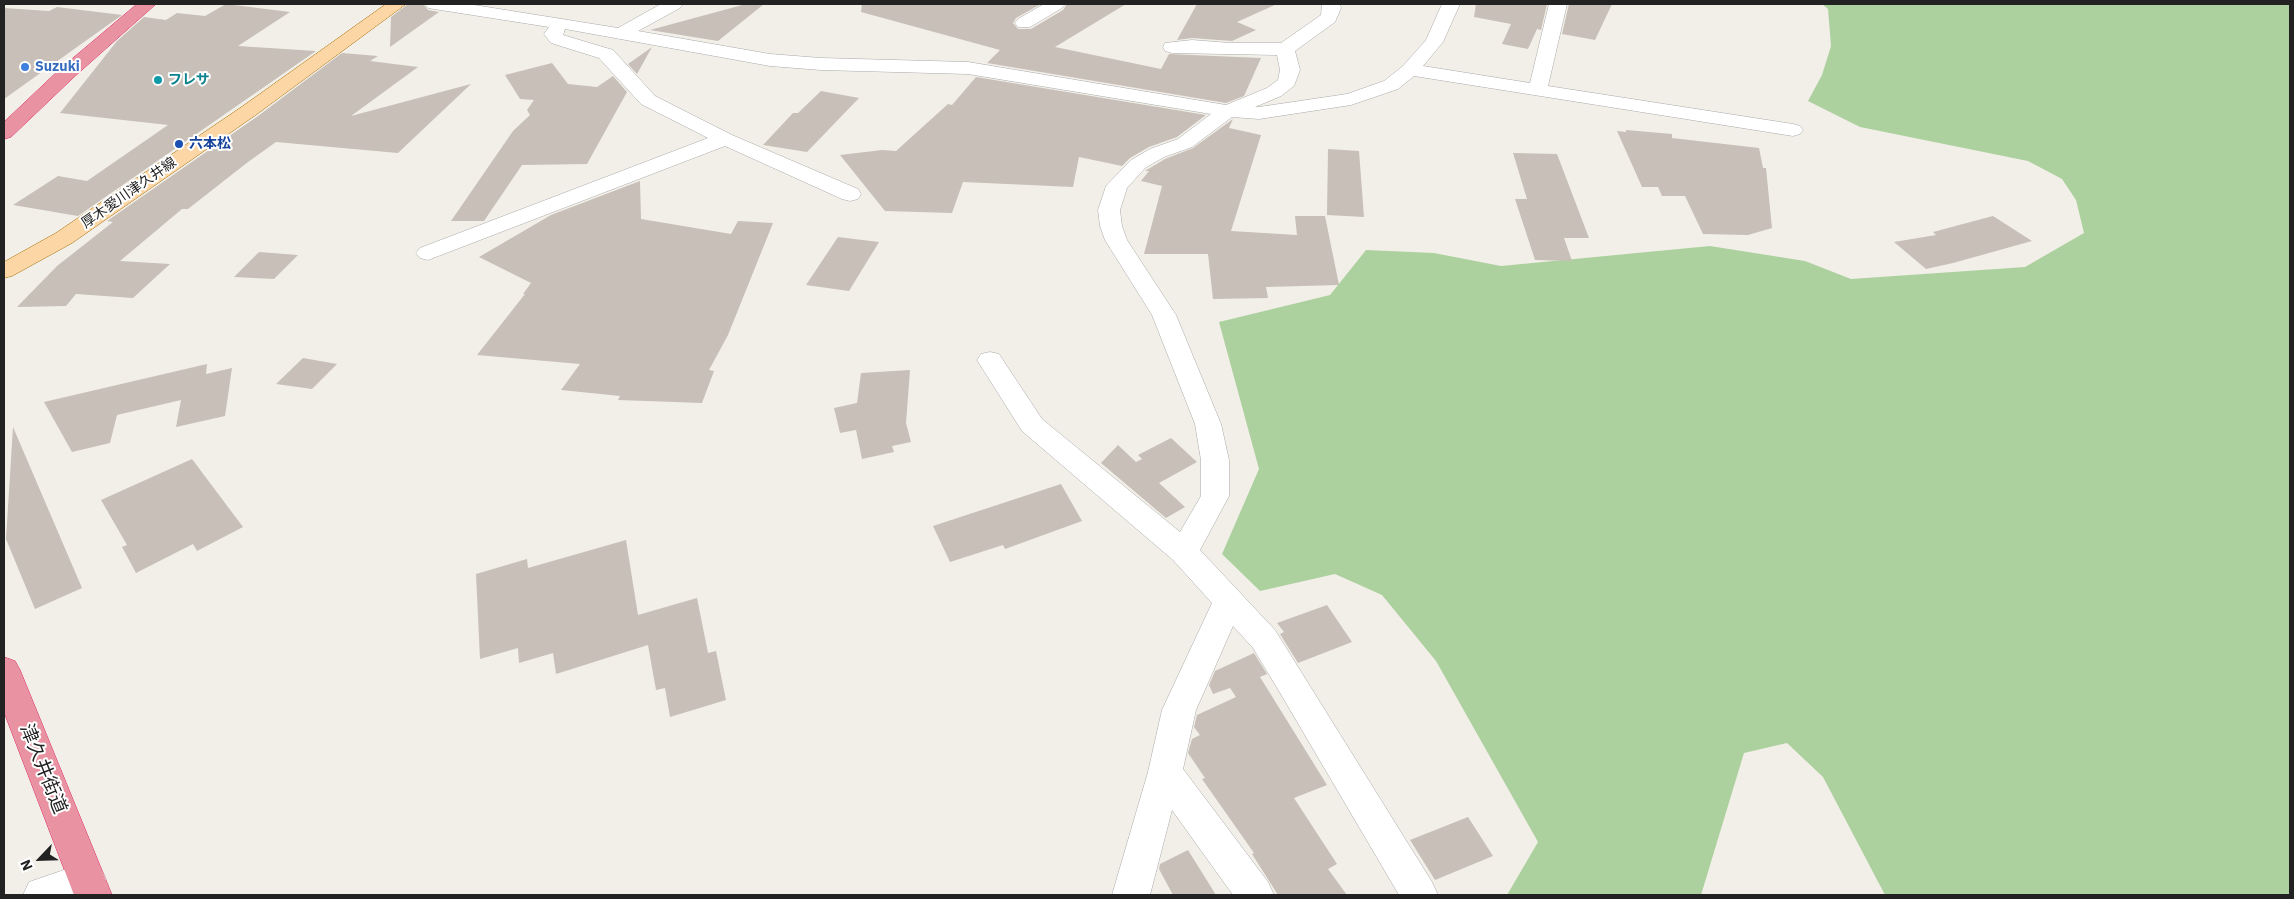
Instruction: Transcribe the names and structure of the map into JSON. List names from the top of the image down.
{
  "streets": {
    "highway": ["津久井街道"],
    "main road": ["厚木愛川津久井線"]
  },
  "places": ["Suzuki", "フレサ", "六本松"],
  "north": "bottom left"
}
